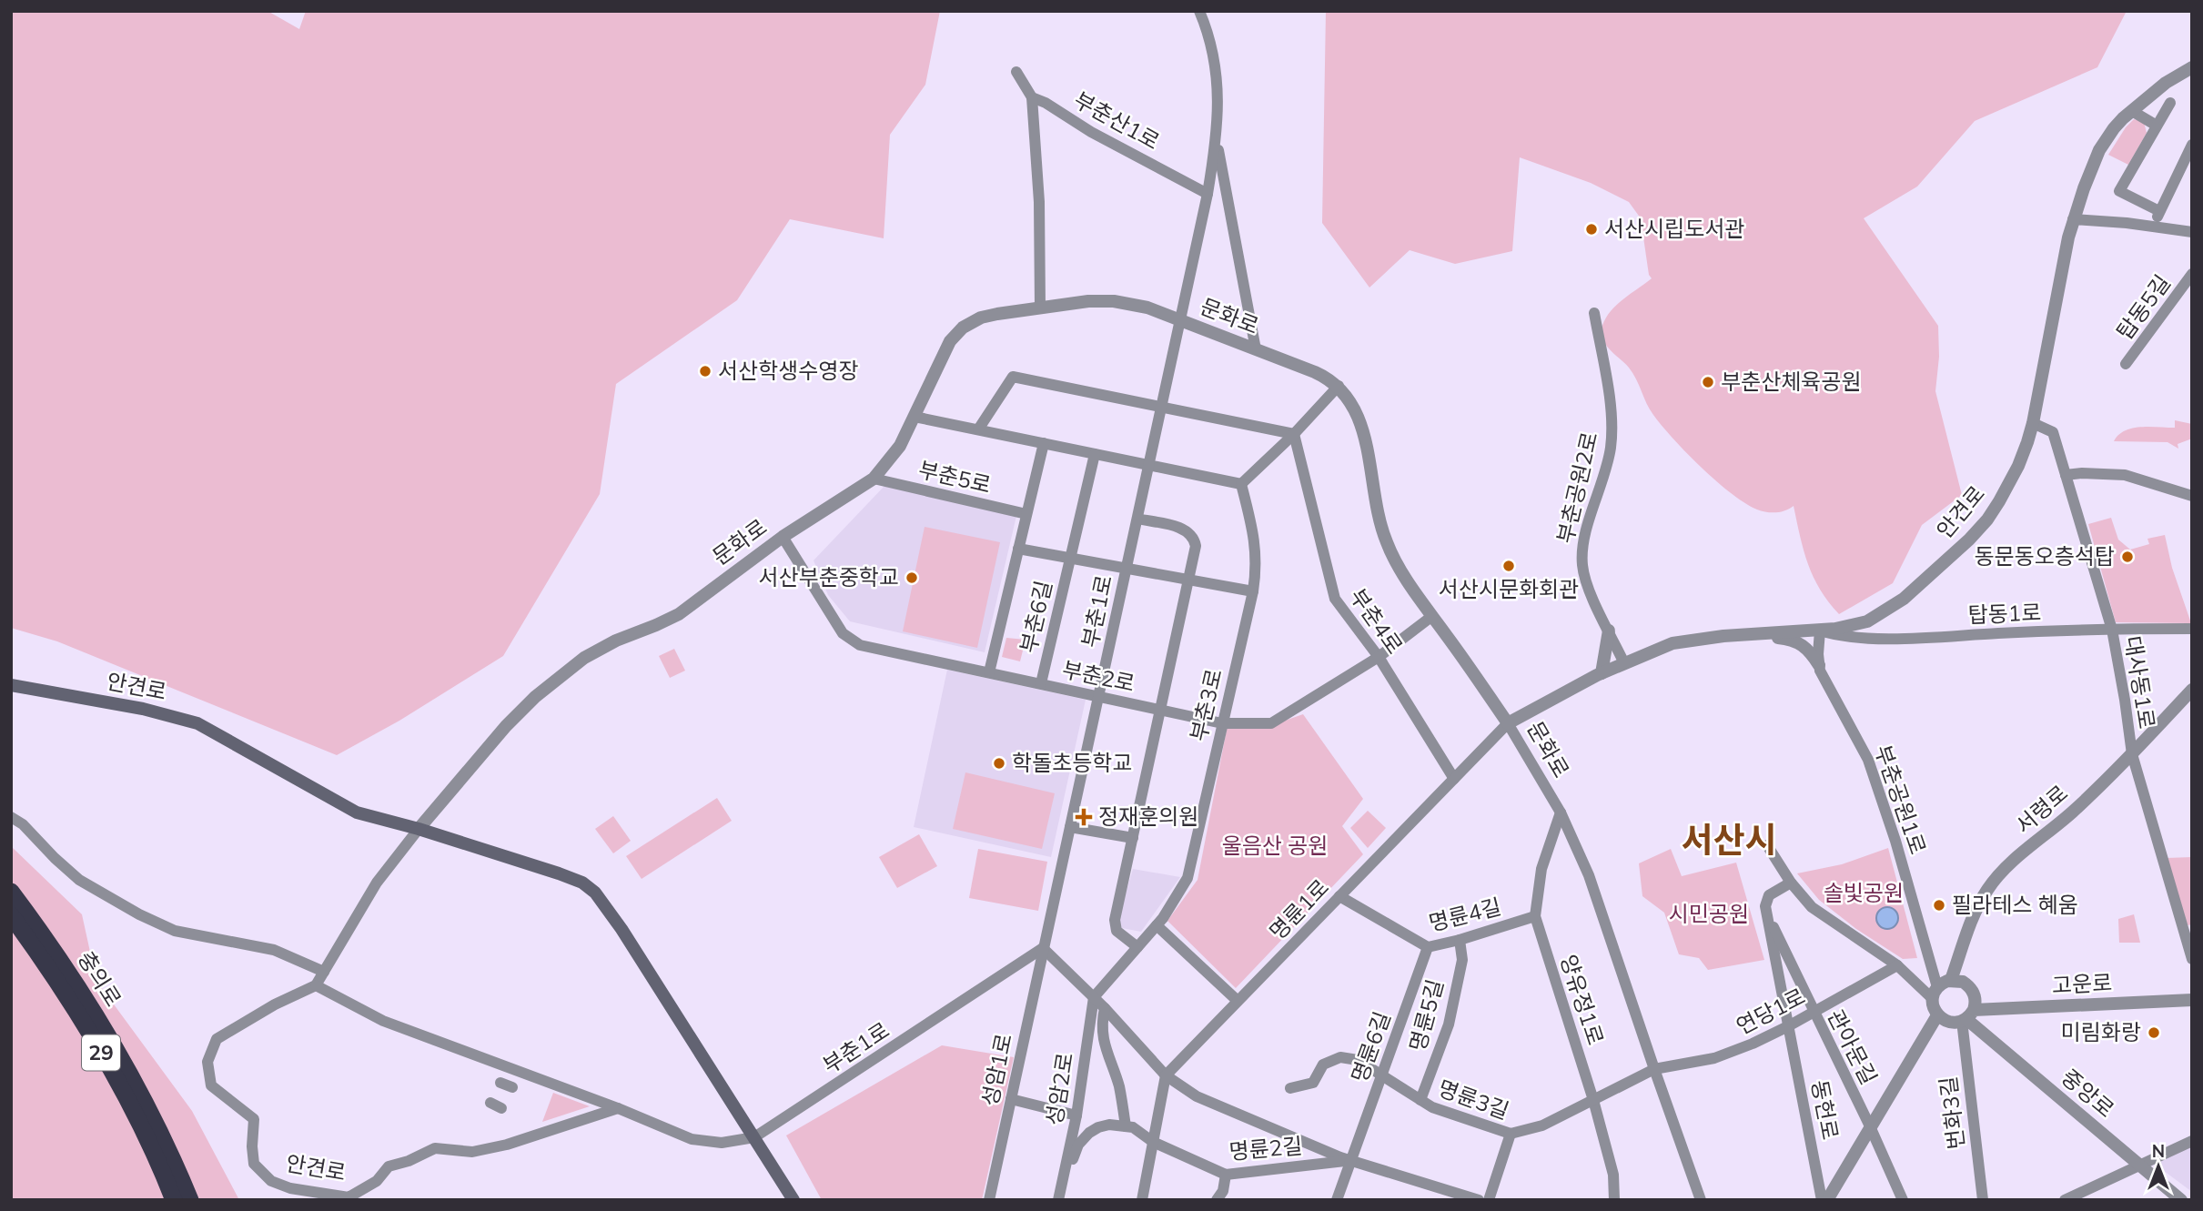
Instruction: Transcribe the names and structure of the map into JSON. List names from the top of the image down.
{
  "streets": {
    "highway": ["충의로", "29"],
    "main road": ["안견로"],
    "street": [
      "부춘산1로",
      "탑동5길",
      "문화로",
      "부춘5로",
      "부춘공원2로",
      "부춘1로",
      "탑동1로",
      "부춘6길",
      "부춘4로",
      "부춘2로",
      "대사동1로",
      "부춘3로",
      "부춘공원1로",
      "서령로",
      "명륜1로",
      "명륜4길",
      "고운로",
      "양유정1로",
      "연당1로",
      "명륜5길",
      "명륜6길",
      "관아문길",
      "성암1로",
      "성암2로",
      "중앙로",
      "명륜3길",
      "동헌로",
      "번화3길",
      "명륜2길"
    ]
  },
  "crossings": [
    ["문화로", "부춘5로"],
    ["문화로", "안견로"],
    ["문화로", "부춘1로"],
    ["문화로", "부춘2로"],
    ["문화로", "명륜1로"],
    ["문화로", "양유정1로"],
    ["문화로", "연당1로"],
    ["문화로", "명륜3길"],
    ["부춘공원2로", "안견로"],
    ["안견로", "부춘1로"],
    ["안견로", "탑동1로"],
    ["안견로", "대사동1로"],
    ["안견로", "부춘공원1로"],
    ["안견로", "명륜1로"],
    ["부춘1로", "부춘6길"],
    ["부춘1로", "부춘2로"],
    ["부춘1로", "성암1로"],
    ["탑동1로", "대사동1로"],
    ["탑동1로", "부춘공원1로"],
    ["부춘6길", "부춘2로"],
    ["부춘6길", "부춘3로"],
    ["부춘4로", "부춘2로"],
    ["부춘4로", "명륜1로"],
    ["부춘2로", "부춘3로"],
    ["대사동1로", "서령로"],
    ["부춘3로", "성암2로"],
    ["부춘공원1로", "서령로"],
    ["부춘공원1로", "고운로"],
    ["부춘공원1로", "중앙로"],
    ["부춘공원1로", "번화3길"],
    ["서령로", "고운로"],
    ["서령로", "중앙로"],
    ["서령로", "번화3길"],
    ["명륜1로", "명륜4길"],
    ["명륜1로", "명륜2길"],
    ["명륜4길", "양유정1로"],
    ["명륜4길", "명륜5길"],
    ["명륜4길", "명륜6길"],
    ["고운로", "중앙로"],
    ["고운로", "번화3길"],
    ["양유정1로", "명륜3길"],
    ["연당1로", "관아문길"],
    ["연당1로", "명륜3길"],
    ["연당1로", "동헌로"],
    ["명륜5길", "명륜3길"],
    ["명륜6길", "명륜3길"],
    ["명륜6길", "명륜2길"],
    ["중앙로", "번화3길"]
  ],
  "districts": ["서산시"],
  "parks": ["울음산 공원", "솔빛공원", "시민공원"],
  "places": {
    "other": [
      "서산시립도서관",
      "서산학생수영장",
      "부춘산체육공원",
      "동문동오층석탑",
      "서산시문화회관",
      "서산부춘중학교",
      "학돌초등학교",
      "필라테스 혜움",
      "미림화랑"
    ],
    "health": ["정재훈의원"]
  },
  "north": "top"
}
